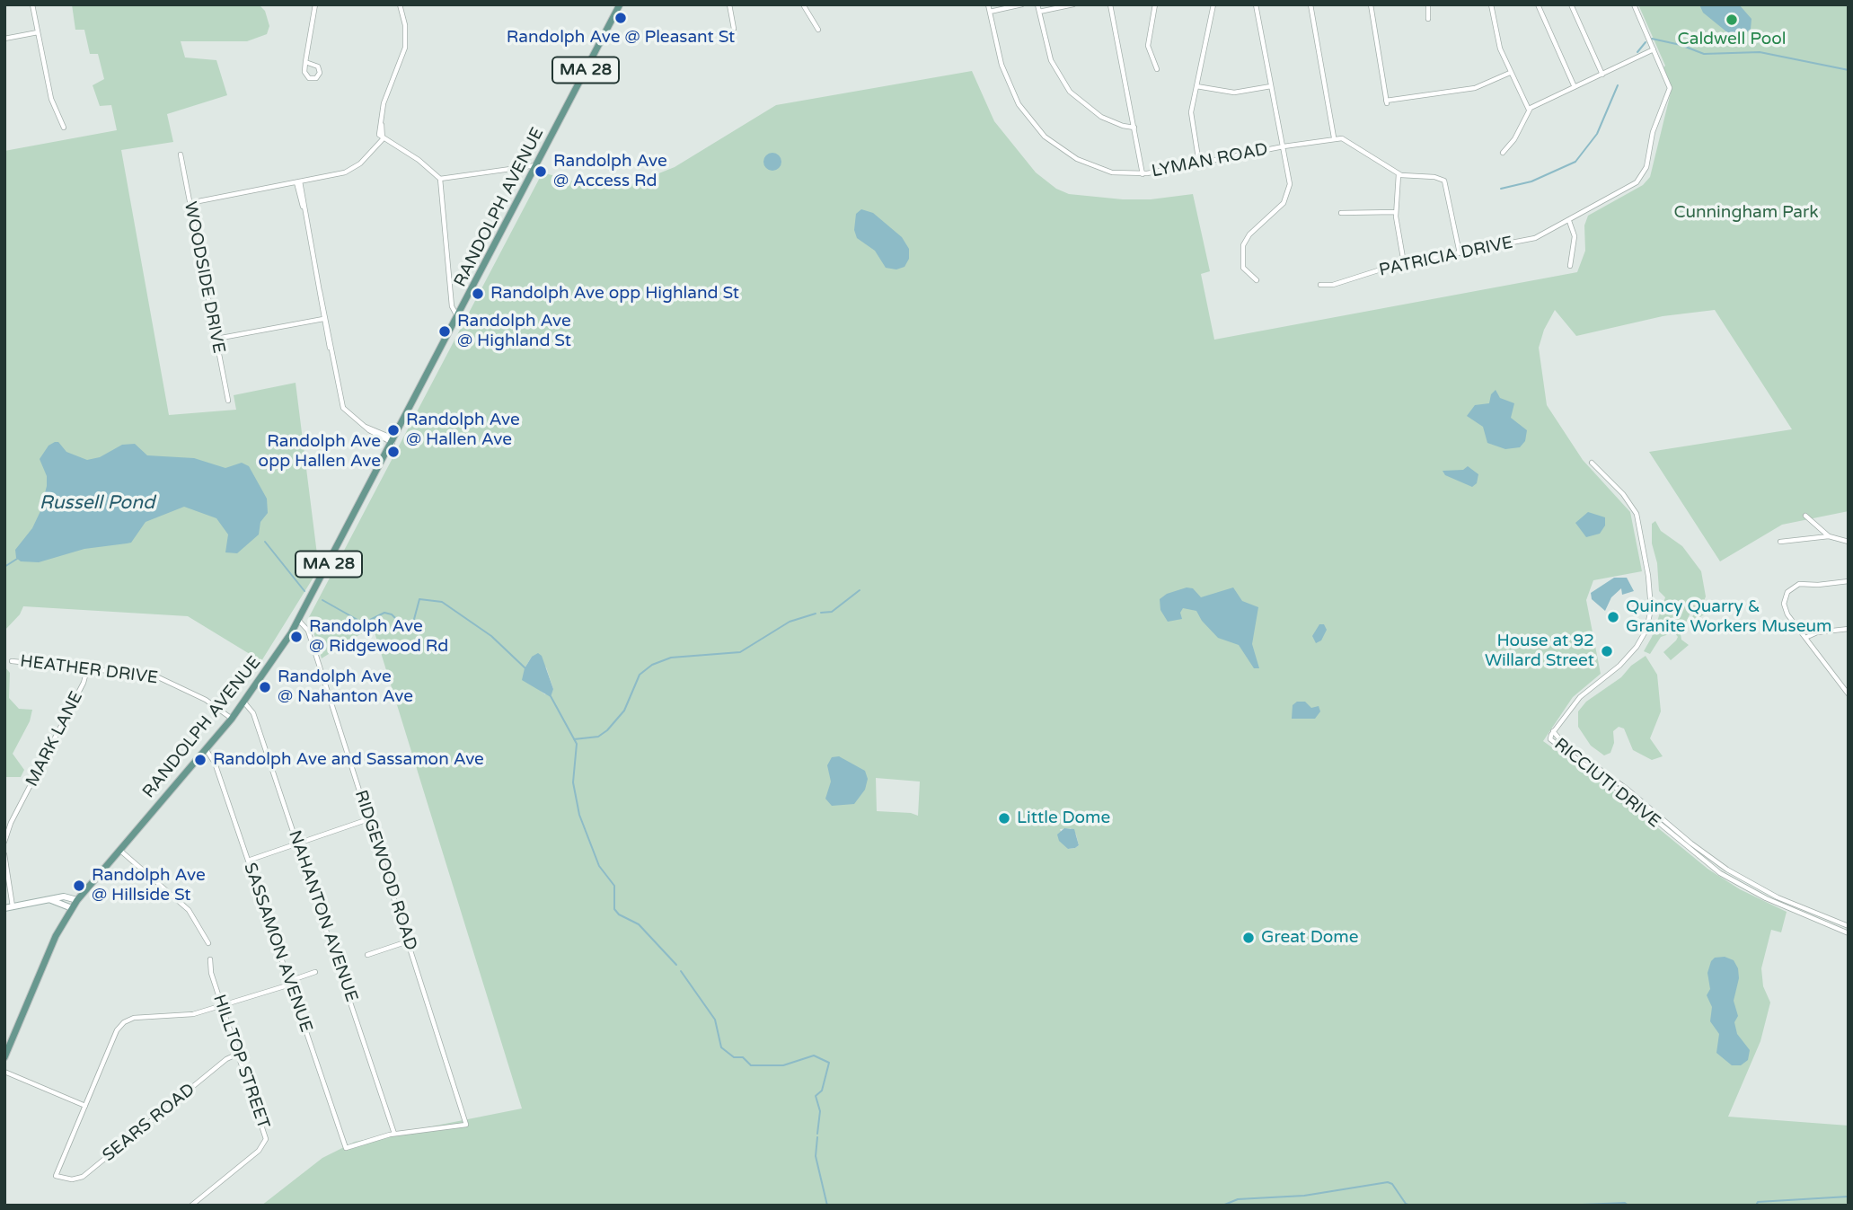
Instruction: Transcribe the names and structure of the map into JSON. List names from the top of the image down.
{
  "streets": {
    "main road": ["MA 28", "RANDOLPH AVENUE"],
    "street": [
      "LYMAN ROAD",
      "PATRICIA DRIVE",
      "WOODSIDE DRIVE",
      "HEATHER DRIVE",
      "MARK LANE",
      "RICCIUTI DRIVE",
      "RIDGEWOOD ROAD",
      "NAHANTON AVENUE",
      "SASSAMON AVENUE",
      "HILLTOP STREET",
      "SEARS ROAD"
    ]
  },
  "crossings": [
    ["RANDOLPH AVENUE", "HEATHER DRIVE"],
    ["RANDOLPH AVENUE", "RIDGEWOOD ROAD"],
    ["RANDOLPH AVENUE", "NAHANTON AVENUE"],
    ["RANDOLPH AVENUE", "SASSAMON AVENUE"],
    ["HEATHER DRIVE", "MARK LANE"],
    ["RIDGEWOOD ROAD", "NAHANTON AVENUE"],
    ["RIDGEWOOD ROAD", "SASSAMON AVENUE"],
    ["NAHANTON AVENUE", "SASSAMON AVENUE"],
    ["HILLTOP STREET", "SEARS ROAD"]
  ],
  "water": ["Russell Pond"],
  "parks": ["Cunningham Park"],
  "places": [
    "Randolph Ave @ Pleasant St",
    "Caldwell Pool",
    "Randolph Ave @ Access Rd",
    "Randolph Ave opp Highland St",
    "Randolph Ave @ Highland St",
    "Randolph Ave @ Hallen Ave",
    "Randolph Ave opp Hallen Ave",
    "Quincy Quarry & Granite Workers Museum",
    "Randolph Ave @ Ridgewood Rd",
    "House at 92 Willard Street",
    "Randolph Ave @ Nahanton Ave",
    "Randolph Ave and Sassamon Ave",
    "Little Dome",
    "Randolph Ave @ Hillside St",
    "Great Dome"
  ]
}
